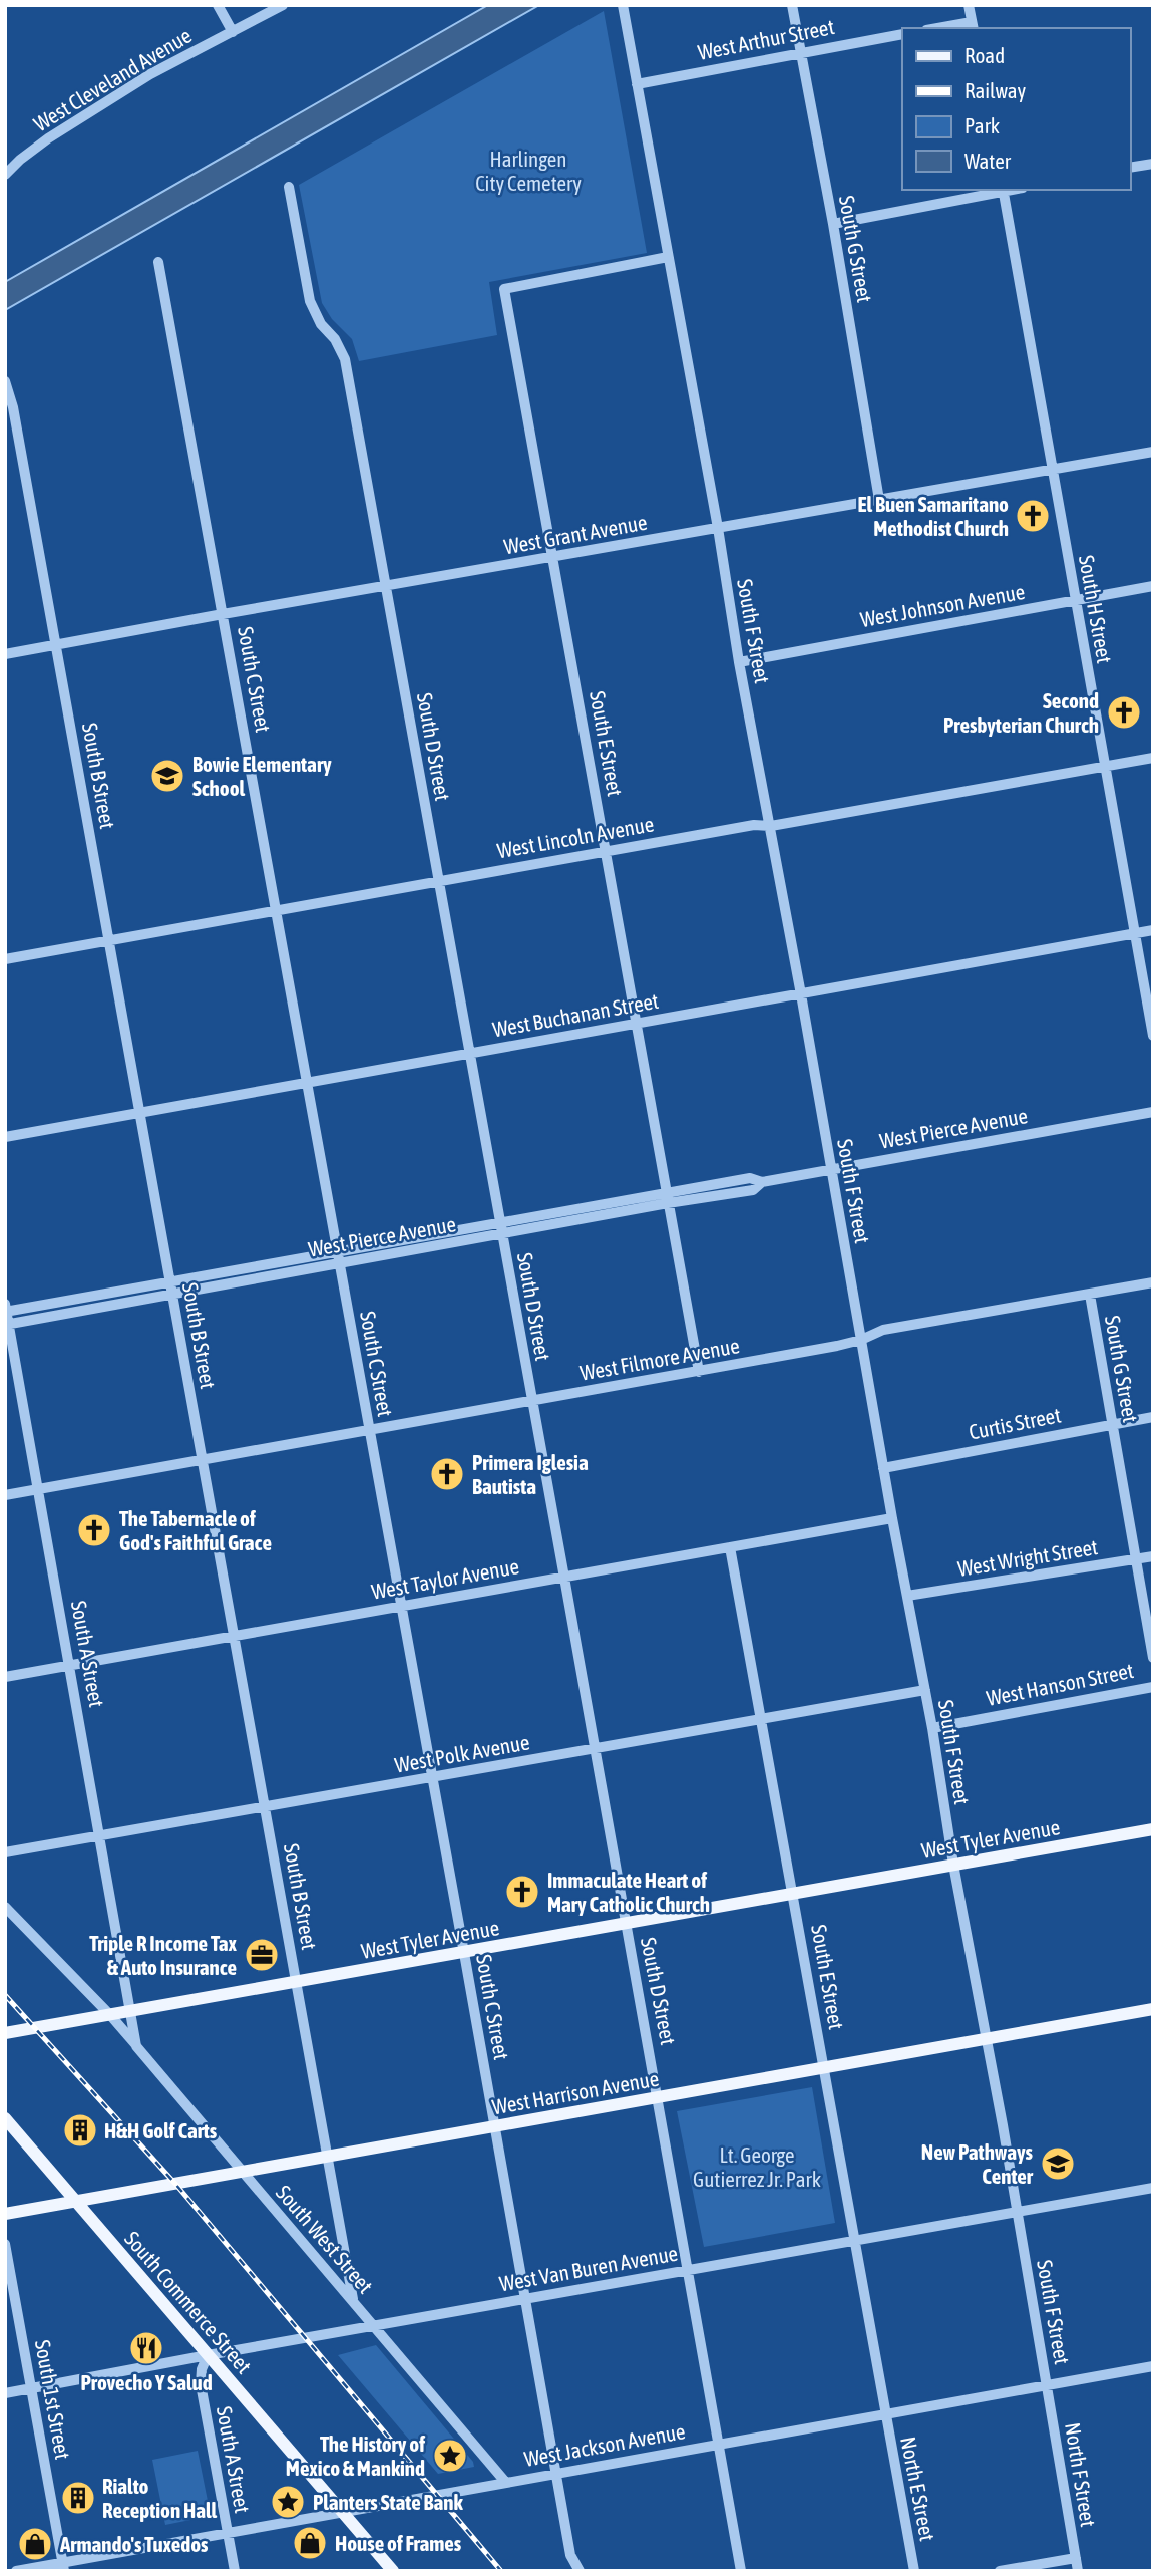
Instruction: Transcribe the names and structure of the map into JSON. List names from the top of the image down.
{
  "streets": {
    "main road": ["West Tyler Avenue", "West Harrison Avenue", "South Commerce Street"],
    "street": [
      "West Arthur Street",
      "West Cleveland Avenue",
      "South G Street",
      "West Grant Avenue",
      "West Johnson Avenue",
      "South H Street",
      "South F Street",
      "South C Street",
      "South E Street",
      "South D Street",
      "South B Street",
      "West Lincoln Avenue",
      "West Buchanan Street",
      "West Pierce Avenue",
      "West Filmore Avenue",
      "Curtis Street",
      "West Wright Street",
      "West Taylor Avenue",
      "South A Street",
      "West Hanson Street",
      "West Polk Avenue",
      "South West Street",
      "West Van Buren Avenue",
      "South 1st Street",
      "West Jackson Avenue",
      "North F Street",
      "North E Street"
    ]
  },
  "crossings": [
    ["West Arthur Street", "South G Street"],
    ["West Arthur Street", "South F Street"],
    ["South G Street", "West Grant Avenue"],
    ["South G Street", "West Filmore Avenue"],
    ["South G Street", "Curtis Street"],
    ["South G Street", "West Wright Street"],
    ["West Grant Avenue", "South H Street"],
    ["West Grant Avenue", "South F Street"],
    ["West Grant Avenue", "South C Street"],
    ["West Grant Avenue", "South E Street"],
    ["West Grant Avenue", "South D Street"],
    ["West Grant Avenue", "South B Street"],
    ["West Johnson Avenue", "South H Street"],
    ["West Johnson Avenue", "South F Street"],
    ["South H Street", "West Lincoln Avenue"],
    ["South H Street", "West Buchanan Street"],
    ["South F Street", "South E Street"],
    ["South F Street", "West Lincoln Avenue"],
    ["South F Street", "West Buchanan Street"],
    ["South F Street", "West Pierce Avenue"],
    ["South F Street", "West Filmore Avenue"],
    ["South F Street", "Curtis Street"],
    ["South F Street", "West Wright Street"],
    ["South F Street", "West Taylor Avenue"],
    ["South F Street", "West Hanson Street"],
    ["South F Street", "West Polk Avenue"],
    ["South F Street", "West Tyler Avenue"],
    ["South F Street", "West Harrison Avenue"],
    ["South F Street", "West Van Buren Avenue"],
    ["South F Street", "West Jackson Avenue"],
    ["South F Street", "North F Street"],
    ["South C Street", "West Lincoln Avenue"],
    ["South C Street", "West Buchanan Street"],
    ["South C Street", "West Pierce Avenue"],
    ["South C Street", "West Filmore Avenue"],
    ["South C Street", "West Taylor Avenue"],
    ["South C Street", "West Polk Avenue"],
    ["South C Street", "West Tyler Avenue"],
    ["South C Street", "West Harrison Avenue"],
    ["South C Street", "West Van Buren Avenue"],
    ["South C Street", "West Jackson Avenue"],
    ["South E Street", "West Lincoln Avenue"],
    ["South E Street", "West Buchanan Street"],
    ["South E Street", "West Pierce Avenue"],
    ["South E Street", "West Filmore Avenue"],
    ["South E Street", "West Taylor Avenue"],
    ["South E Street", "West Polk Avenue"],
    ["South E Street", "West Tyler Avenue"],
    ["South E Street", "West Harrison Avenue"],
    ["South E Street", "West Van Buren Avenue"],
    ["South E Street", "West Jackson Avenue"],
    ["South E Street", "North E Street"],
    ["South D Street", "West Lincoln Avenue"],
    ["South D Street", "West Buchanan Street"],
    ["South D Street", "West Pierce Avenue"],
    ["South D Street", "West Filmore Avenue"],
    ["South D Street", "West Taylor Avenue"],
    ["South D Street", "West Polk Avenue"],
    ["South D Street", "West Tyler Avenue"],
    ["South D Street", "West Harrison Avenue"],
    ["South D Street", "West Van Buren Avenue"],
    ["South D Street", "West Jackson Avenue"],
    ["South B Street", "West Lincoln Avenue"],
    ["South B Street", "West Buchanan Street"],
    ["South B Street", "West Pierce Avenue"],
    ["South B Street", "West Filmore Avenue"],
    ["South B Street", "West Taylor Avenue"],
    ["South B Street", "West Polk Avenue"],
    ["South B Street", "West Tyler Avenue"],
    ["South B Street", "West Harrison Avenue"],
    ["South B Street", "South West Street"],
    ["West Pierce Avenue", "South A Street"],
    ["West Filmore Avenue", "South A Street"],
    ["West Taylor Avenue", "South A Street"],
    ["South A Street", "West Polk Avenue"],
    ["South A Street", "West Tyler Avenue"],
    ["South A Street", "West Van Buren Avenue"],
    ["South A Street", "South Commerce Street"],
    ["South A Street", "West Jackson Avenue"],
    ["West Tyler Avenue", "South West Street"],
    ["West Harrison Avenue", "South West Street"],
    ["West Harrison Avenue", "South Commerce Street"],
    ["South West Street", "West Van Buren Avenue"],
    ["South West Street", "West Jackson Avenue"],
    ["West Van Buren Avenue", "South Commerce Street"],
    ["West Van Buren Avenue", "South 1st Street"],
    ["South Commerce Street", "West Jackson Avenue"],
    ["South 1st Street", "West Jackson Avenue"],
    ["West Jackson Avenue", "North F Street"],
    ["West Jackson Avenue", "North E Street"]
  ],
  "parks": ["Harlingen City Cemetery", "Lt. George Gutierrez Jr. Park"],
  "places": {
    "church": [
      "El Buen Samaritano Methodist Church",
      "Second Presbyterian Church",
      "Primera Iglesia Bautista",
      "The Tabernacle of God's Faithful Grace",
      "Immaculate Heart of Mary Catholic Church"
    ],
    "school or university": ["Bowie Elementary School", "New Pathways Center"],
    "office": ["Triple R Income Tax & Auto Insurance"],
    "building": ["H&H Golf Carts", "Rialto Reception Hall"],
    "restaurant": ["Provecho Y Salud"],
    "place": ["The History of Mexico & Mankind", "Planters State Bank"],
    "shop": ["House of Frames", "Armando's Tuxedos"]
  },
  "legend": [
    "Road",
    "Railway",
    "Park",
    "Water"
  ]
}
